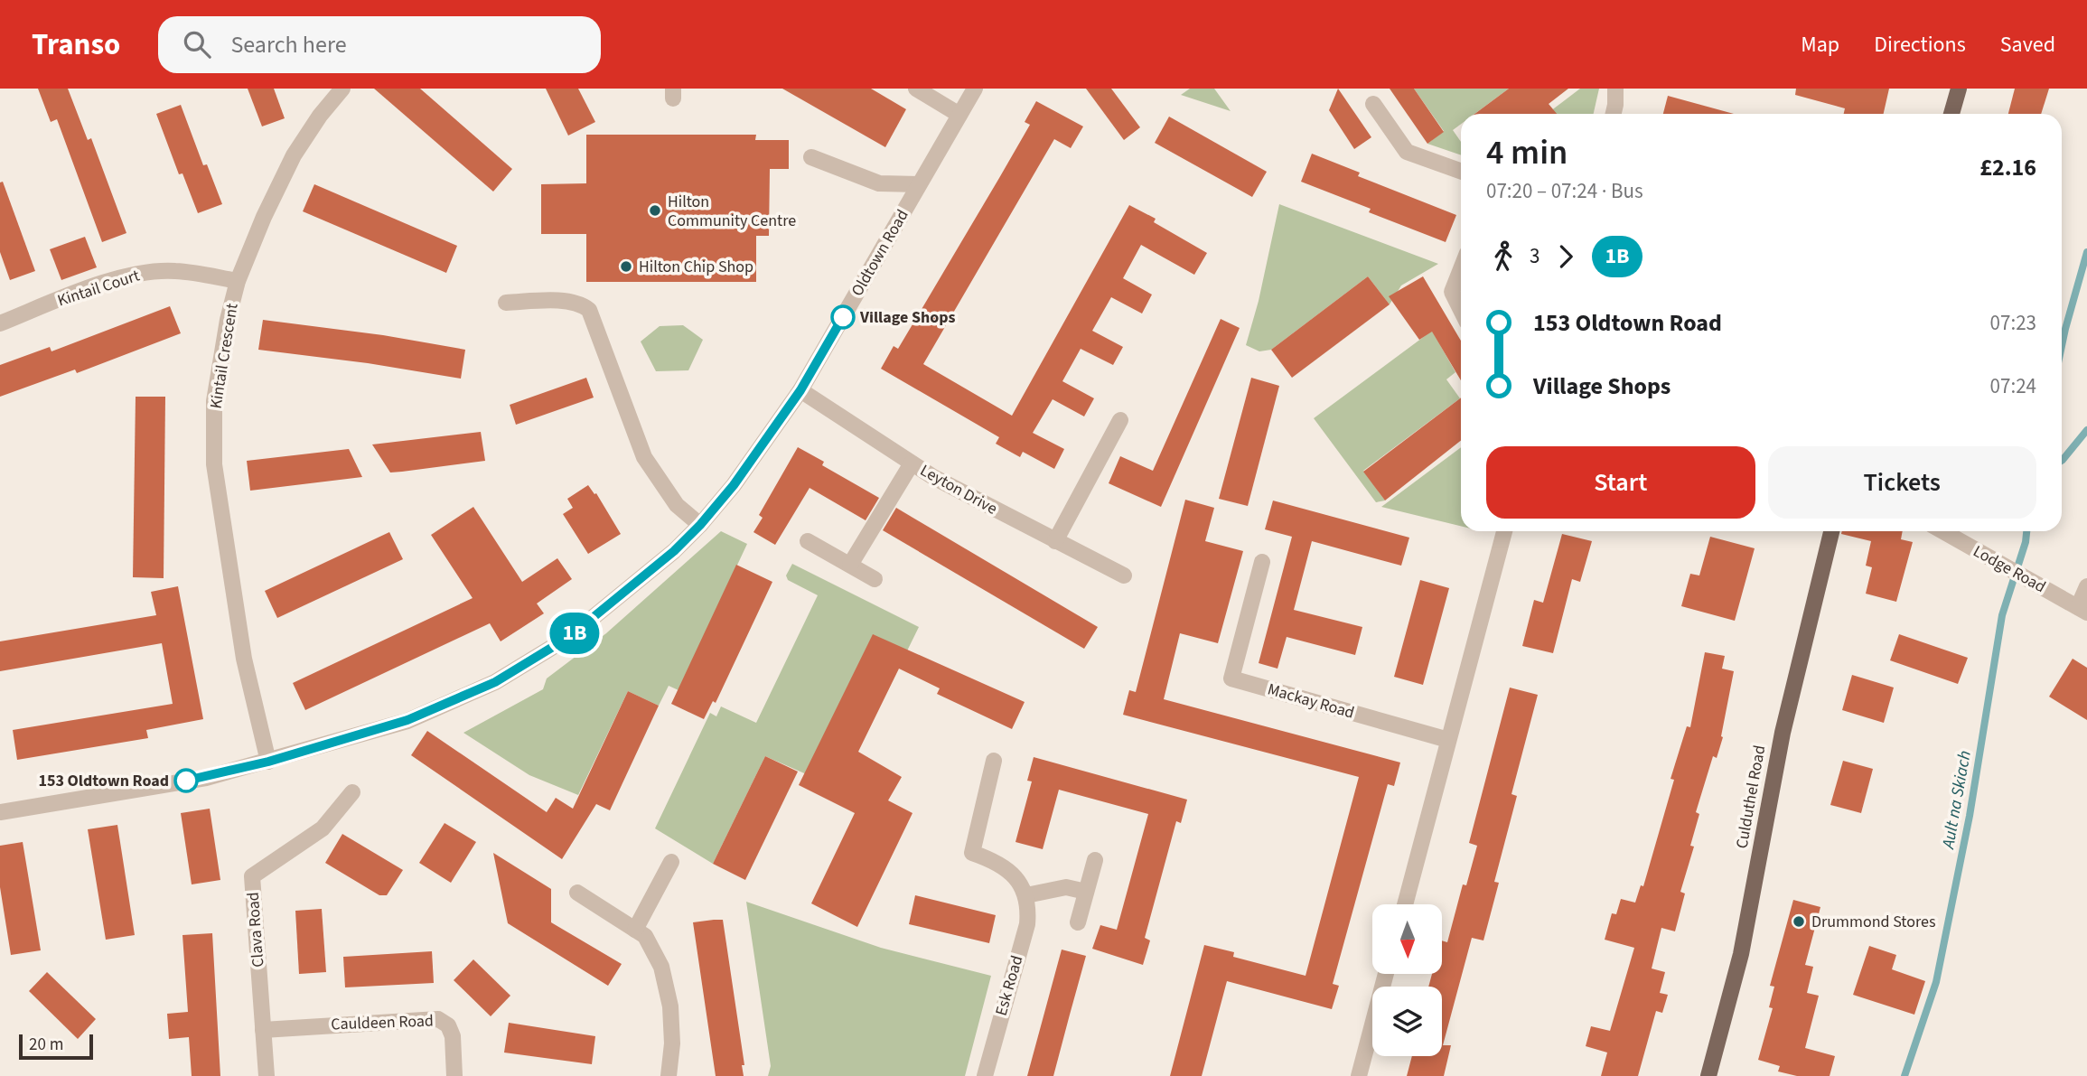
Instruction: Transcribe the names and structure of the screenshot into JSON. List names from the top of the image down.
{
  "streets": {
    "main road": ["Culduthel Road"],
    "street": [
      "Oldtown Road",
      "Kintail Court",
      "Kintail Crescent",
      "Leyton Drive",
      "Lodge Road",
      "Mackay Road",
      "Clava Road",
      "Esk Road",
      "Cauldeen Road"
    ]
  },
  "crossings": [
    ["Oldtown Road", "Kintail Crescent"],
    ["Oldtown Road", "Leyton Drive"],
    ["Kintail Court", "Kintail Crescent"],
    ["Clava Road", "Cauldeen Road"]
  ],
  "water": ["Ault na Skiach"],
  "places": [
    "Hilton Community Centre",
    "Hilton Chip Shop",
    "Village Shops",
    "153 Oldtown Road",
    "Drummond Stores"
  ],
  "lines": ["bus line 1B"],
  "scale_bar": "20 m",
  "north": "bottom",
  "page": {
    "header": "Transo",
    "search": "Search here",
    "nav": ["Map", "Directions", "Saved"],
    "on_map": "1B",
    "heading": ["4 min", "07:20 – 07:24 · Bus", "£2.16"],
    "legs": ["3", "1B"],
    "list": [
      {
        "name": "153 Oldtown Road",
        "value": "07:23"
      },
      {
        "name": "Village Shops",
        "value": "07:24"
      }
    ],
    "buttons": ["Start", "Tickets"],
    "scale": "20 m"
  }
}
